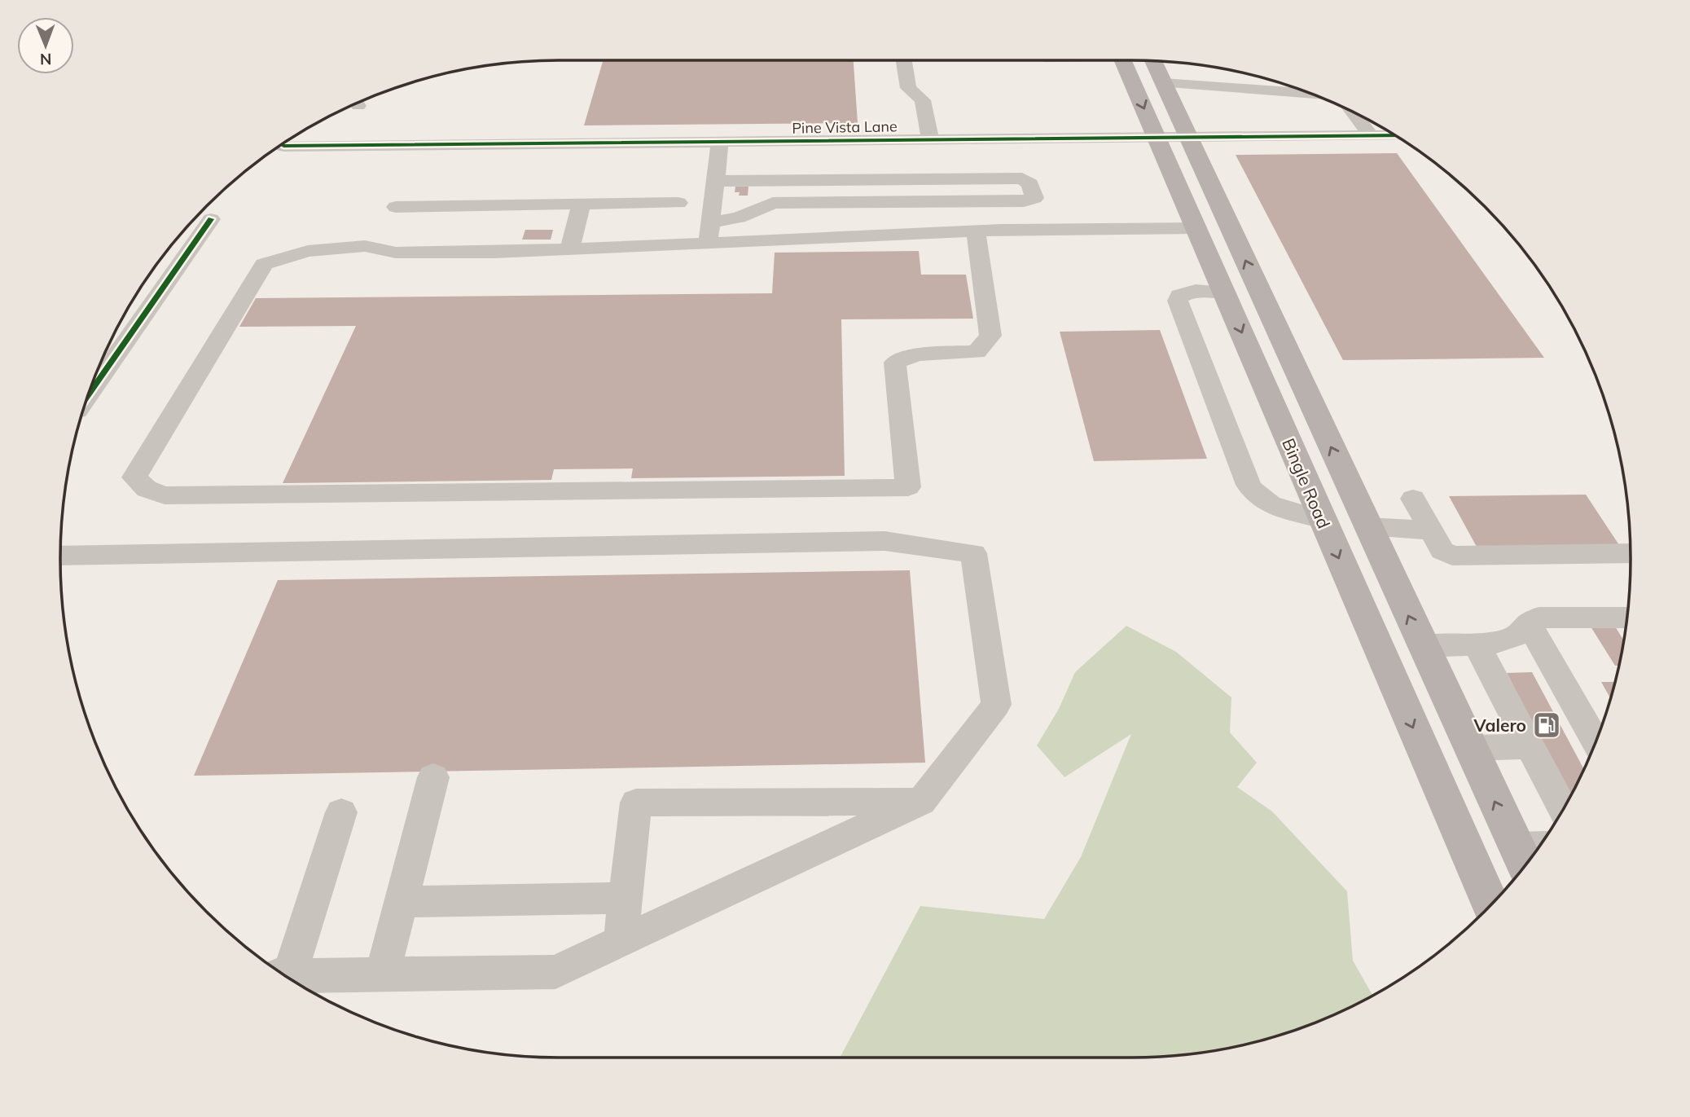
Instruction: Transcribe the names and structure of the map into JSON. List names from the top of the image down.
{
  "streets": {
    "main road": ["Bingle Road"],
    "street": ["Pine Vista Lane"]
  },
  "crossings": [
    ["Pine Vista Lane", "Bingle Road"]
  ],
  "places": {
    "fuel station": ["Valero"]
  },
  "north": "bottom"
}
